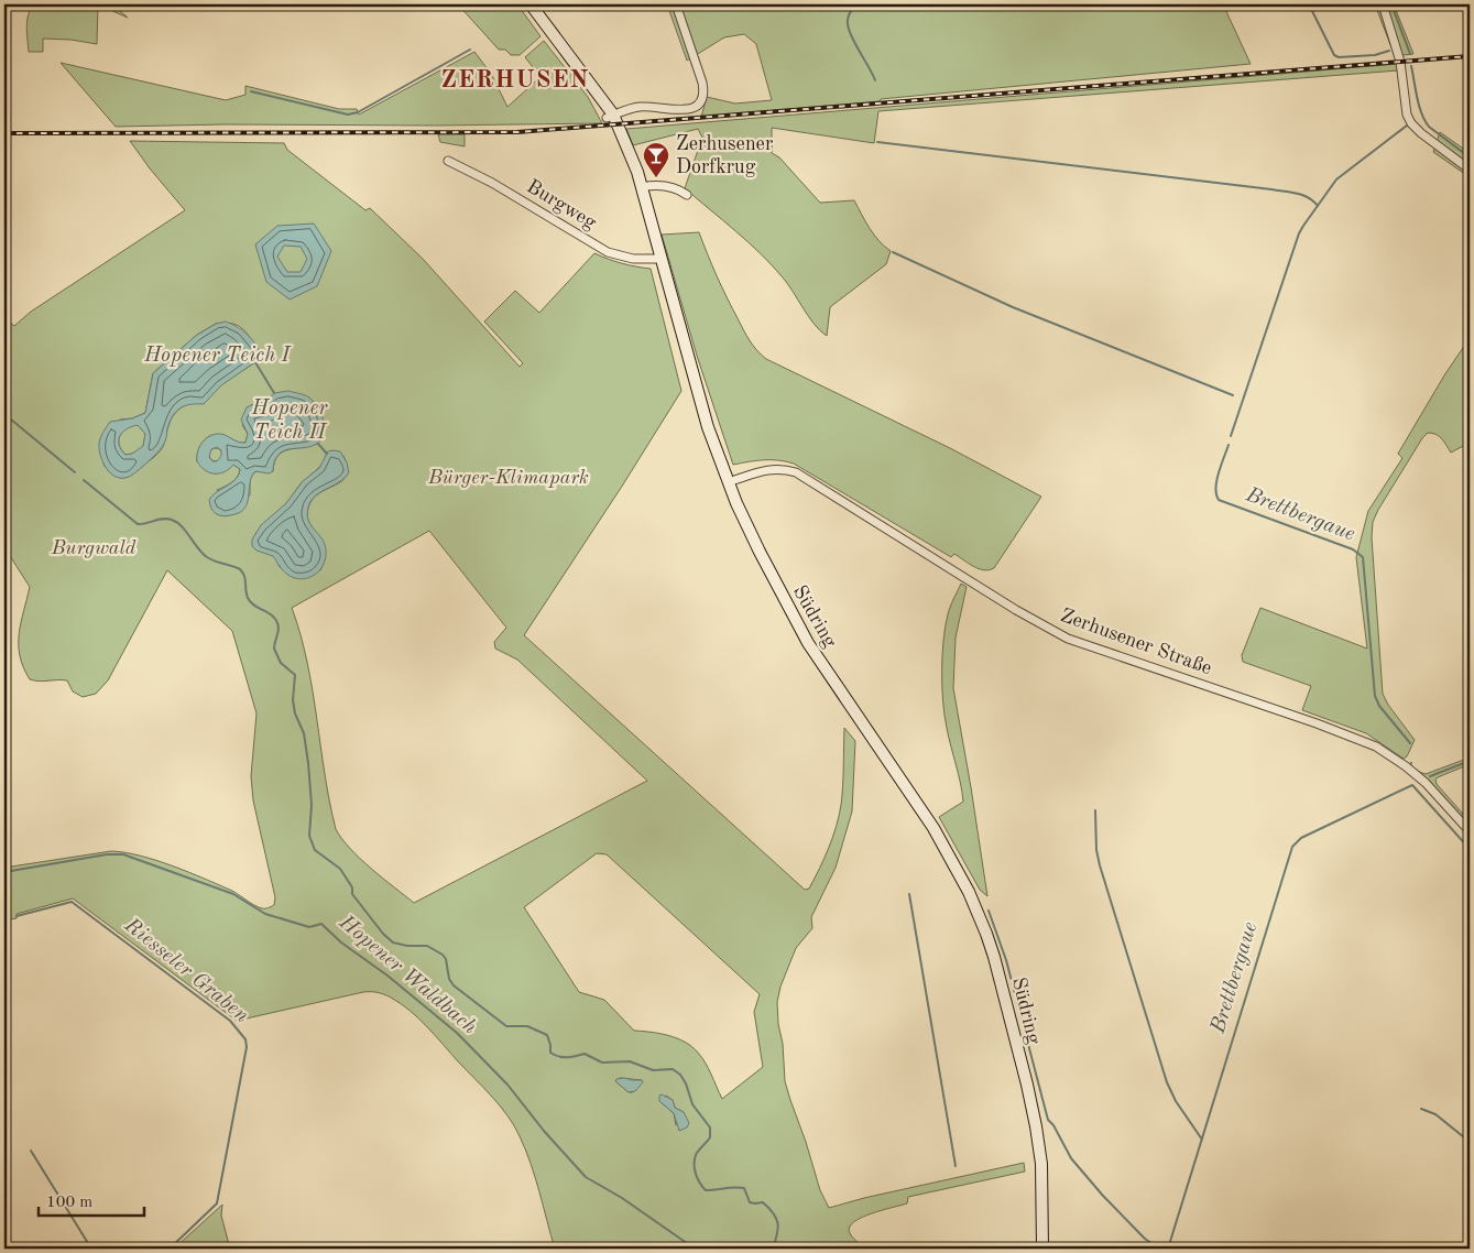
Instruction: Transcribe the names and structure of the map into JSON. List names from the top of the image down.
{
  "streets": {
    "main road": ["Südring"],
    "street": ["Burgweg", "Zerhusener Straße"]
  },
  "crossings": [
    ["Burgweg", "Südring"],
    ["Südring", "Zerhusener Straße"]
  ],
  "districts": ["ZERHUSEN"],
  "water": [
    "Hopener Teich I",
    "Hopener Teich II",
    "Brettbergaue",
    "Riesseler Graben",
    "Hopener Waldbach"
  ],
  "parks": ["Bürger-Klimapark", "Burgwald"],
  "places": {
    "bar": ["Zerhusener Dorfkrug"]
  },
  "scale_bar": "100 m"
}
